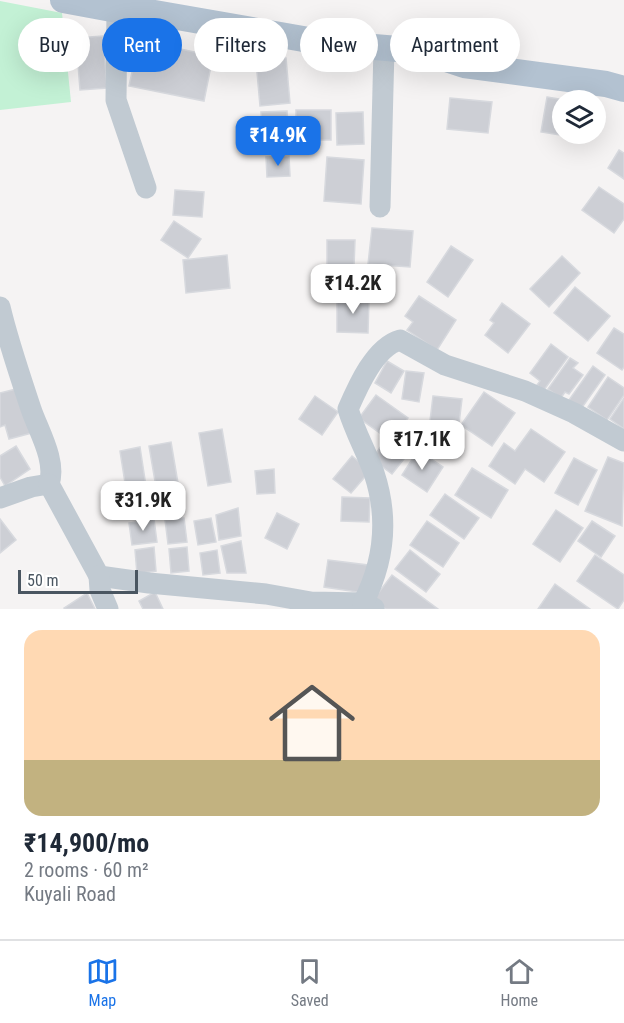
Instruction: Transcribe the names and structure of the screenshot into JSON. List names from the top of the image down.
{
  "scale_bar": "50 m",
  "page": {
    "chip": [
      "Buy",
      "Rent",
      "Filters",
      "New",
      "Apartment"
    ],
    "price": [
      "₹14.9K",
      "₹14.2K",
      "₹17.1K",
      "₹31.9K"
    ],
    "scale": "50 m",
    "list": [
      {
        "name": "₹14,900/mo",
        "note": "2 rooms · 60 m² · Kuyali Road"
      }
    ],
    "tabs": ["Map", "Saved", "Home"]
  }
}
